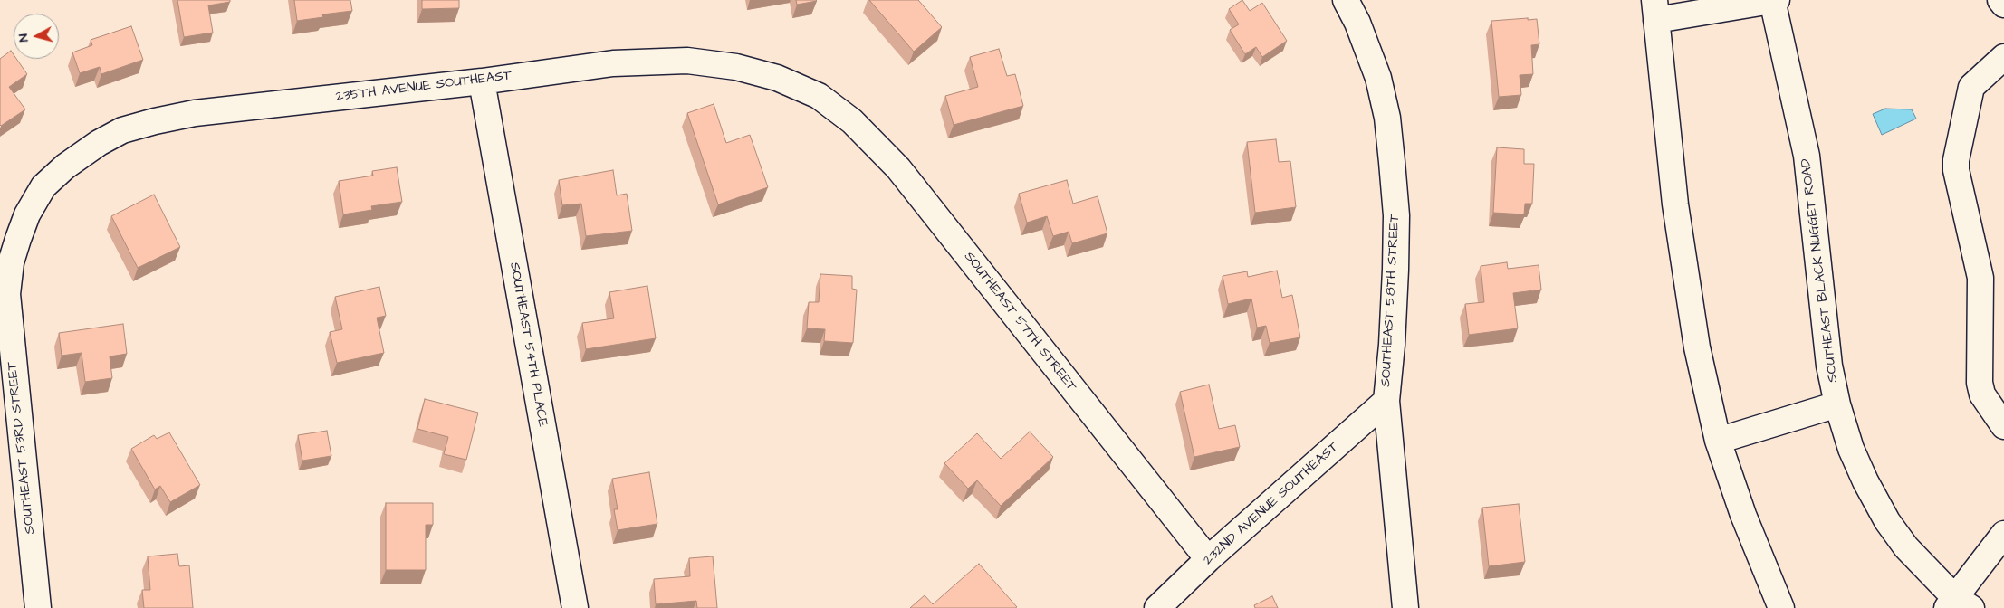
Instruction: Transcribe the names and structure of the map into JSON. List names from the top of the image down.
{
  "streets": {
    "street": [
      "235TH AVENUE SOUTHEAST",
      "SOUTHEAST BLACK NUGGET ROAD",
      "SOUTHEAST 58TH STREET",
      "SOUTHEAST 57TH STREET",
      "SOUTHEAST 54TH PLACE",
      "SOUTHEAST 53RD STREET",
      "232ND AVENUE SOUTHEAST"
    ]
  },
  "crossings": [
    ["235TH AVENUE SOUTHEAST", "SOUTHEAST 57TH STREET"],
    ["235TH AVENUE SOUTHEAST", "SOUTHEAST 54TH PLACE"],
    ["235TH AVENUE SOUTHEAST", "SOUTHEAST 53RD STREET"],
    ["SOUTHEAST 58TH STREET", "232ND AVENUE SOUTHEAST"],
    ["SOUTHEAST 57TH STREET", "232ND AVENUE SOUTHEAST"]
  ],
  "north": "left"
}
